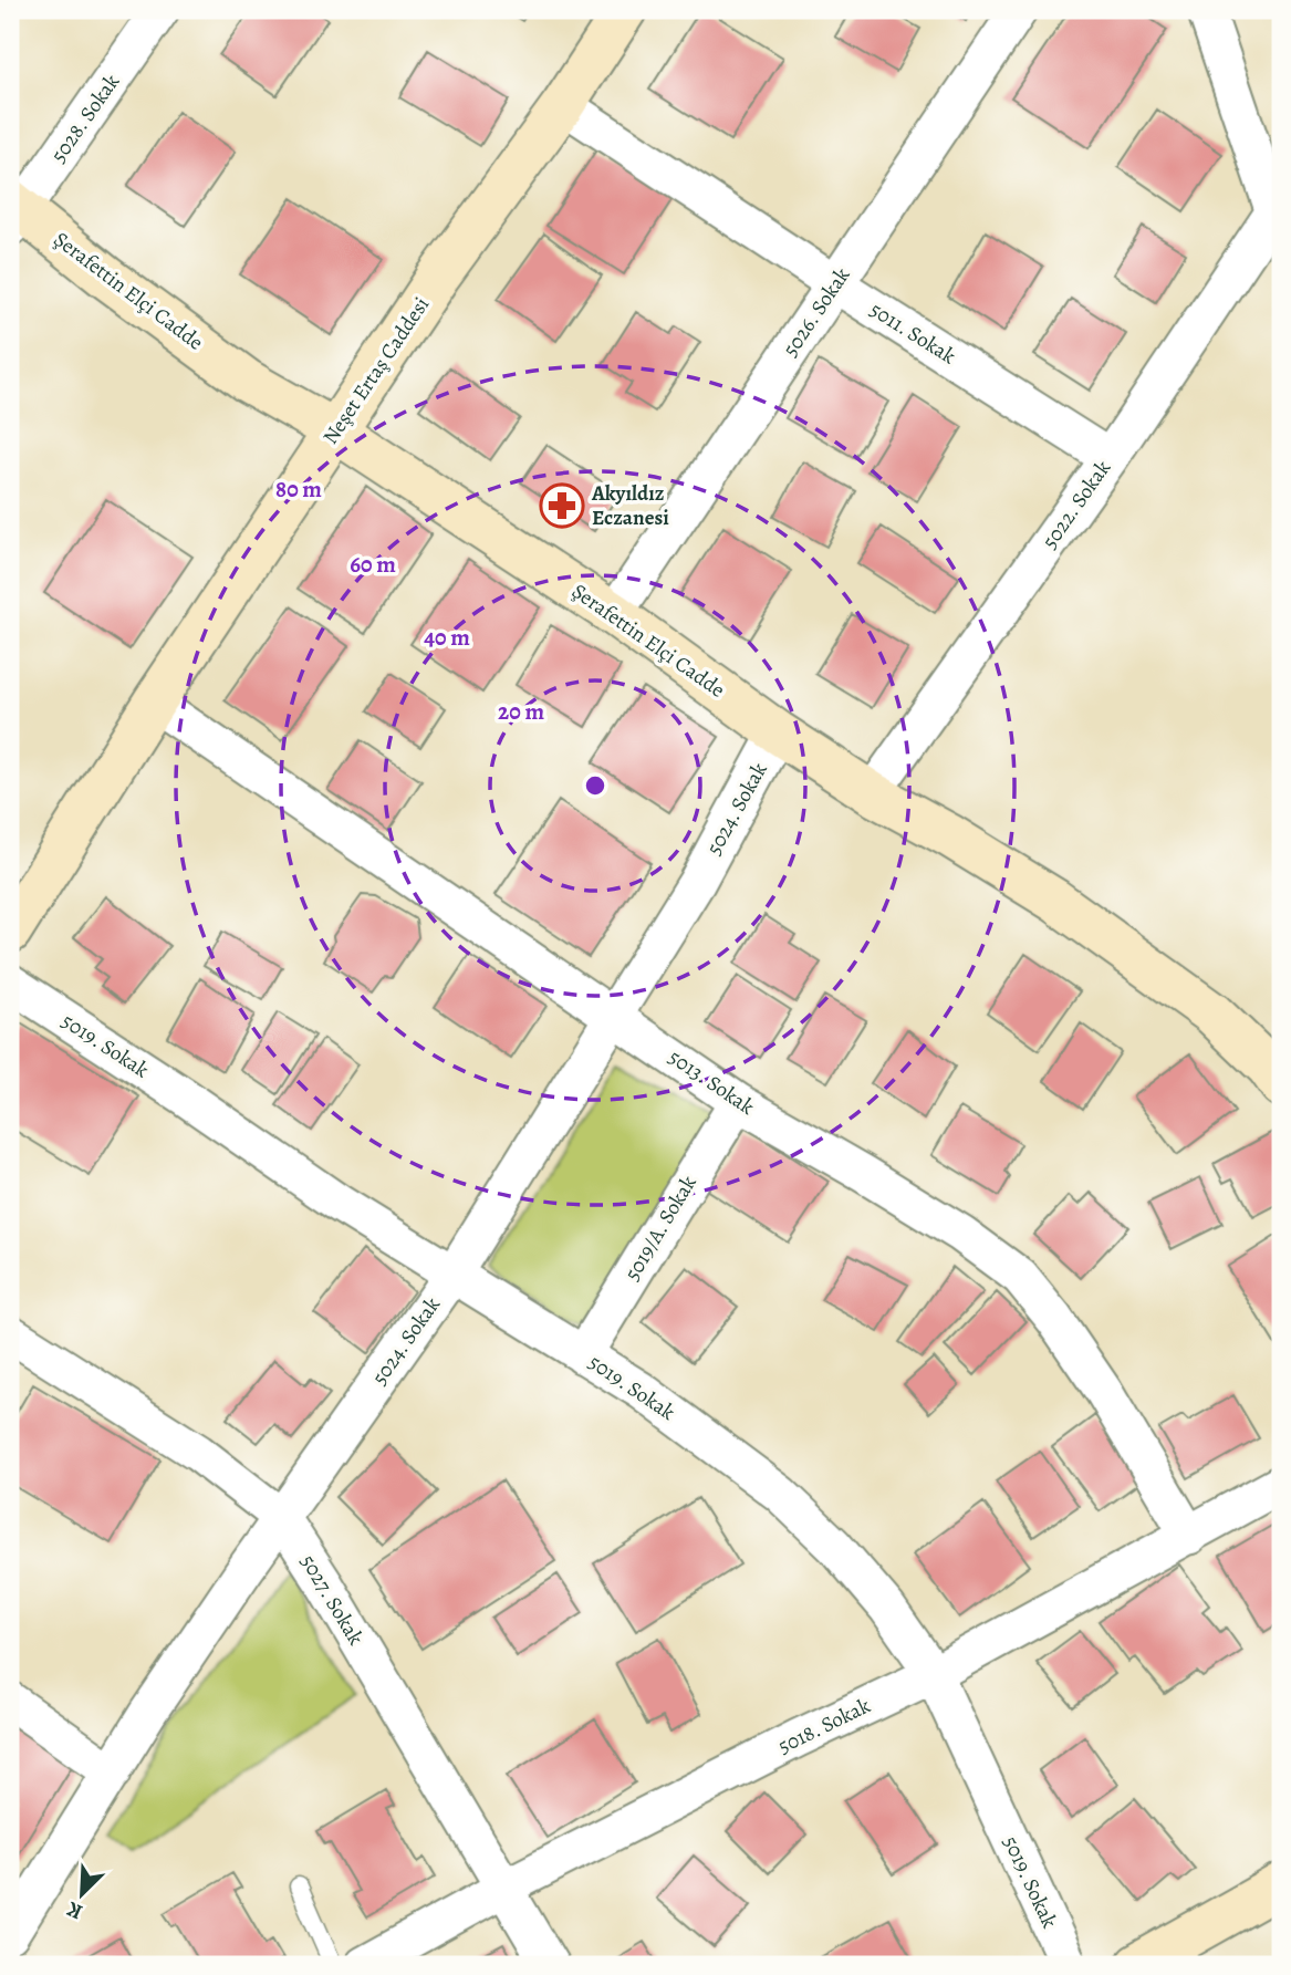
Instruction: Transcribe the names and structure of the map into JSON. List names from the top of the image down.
{
  "streets": {
    "street": [
      "5028. Sokak",
      "Şerafettin Elçi Cadde",
      "5026. Sokak",
      "5011. Sokak",
      "Neşet Ertaş Caddesi",
      "5022. Sokak",
      "5024. Sokak",
      "5019. Sokak",
      "5013. Sokak",
      "5019/A. Sokak",
      "5027. Sokak",
      "5018. Sokak"
    ]
  },
  "crossings": [
    ["5028. Sokak", "Şerafettin Elçi Cadde"],
    ["Şerafettin Elçi Cadde", "5026. Sokak"],
    ["Şerafettin Elçi Cadde", "Neşet Ertaş Caddesi"],
    ["Şerafettin Elçi Cadde", "5022. Sokak"],
    ["Şerafettin Elçi Cadde", "5024. Sokak"],
    ["5026. Sokak", "5011. Sokak"],
    ["5011. Sokak", "Neşet Ertaş Caddesi"],
    ["5011. Sokak", "5022. Sokak"],
    ["Neşet Ertaş Caddesi", "5013. Sokak"],
    ["5024. Sokak", "5019. Sokak"],
    ["5024. Sokak", "5013. Sokak"],
    ["5024. Sokak", "5027. Sokak"],
    ["5019. Sokak", "5019/A. Sokak"],
    ["5019. Sokak", "5018. Sokak"],
    ["5013. Sokak", "5019/A. Sokak"],
    ["5013. Sokak", "5018. Sokak"],
    ["5027. Sokak", "5018. Sokak"]
  ],
  "places": {
    "pharmacy": ["Akyıldız Eczanesi"]
  },
  "north": "bottom left",
  "rings": [
    "80 m",
    "60 m",
    "40 m",
    "20 m"
  ]
}
